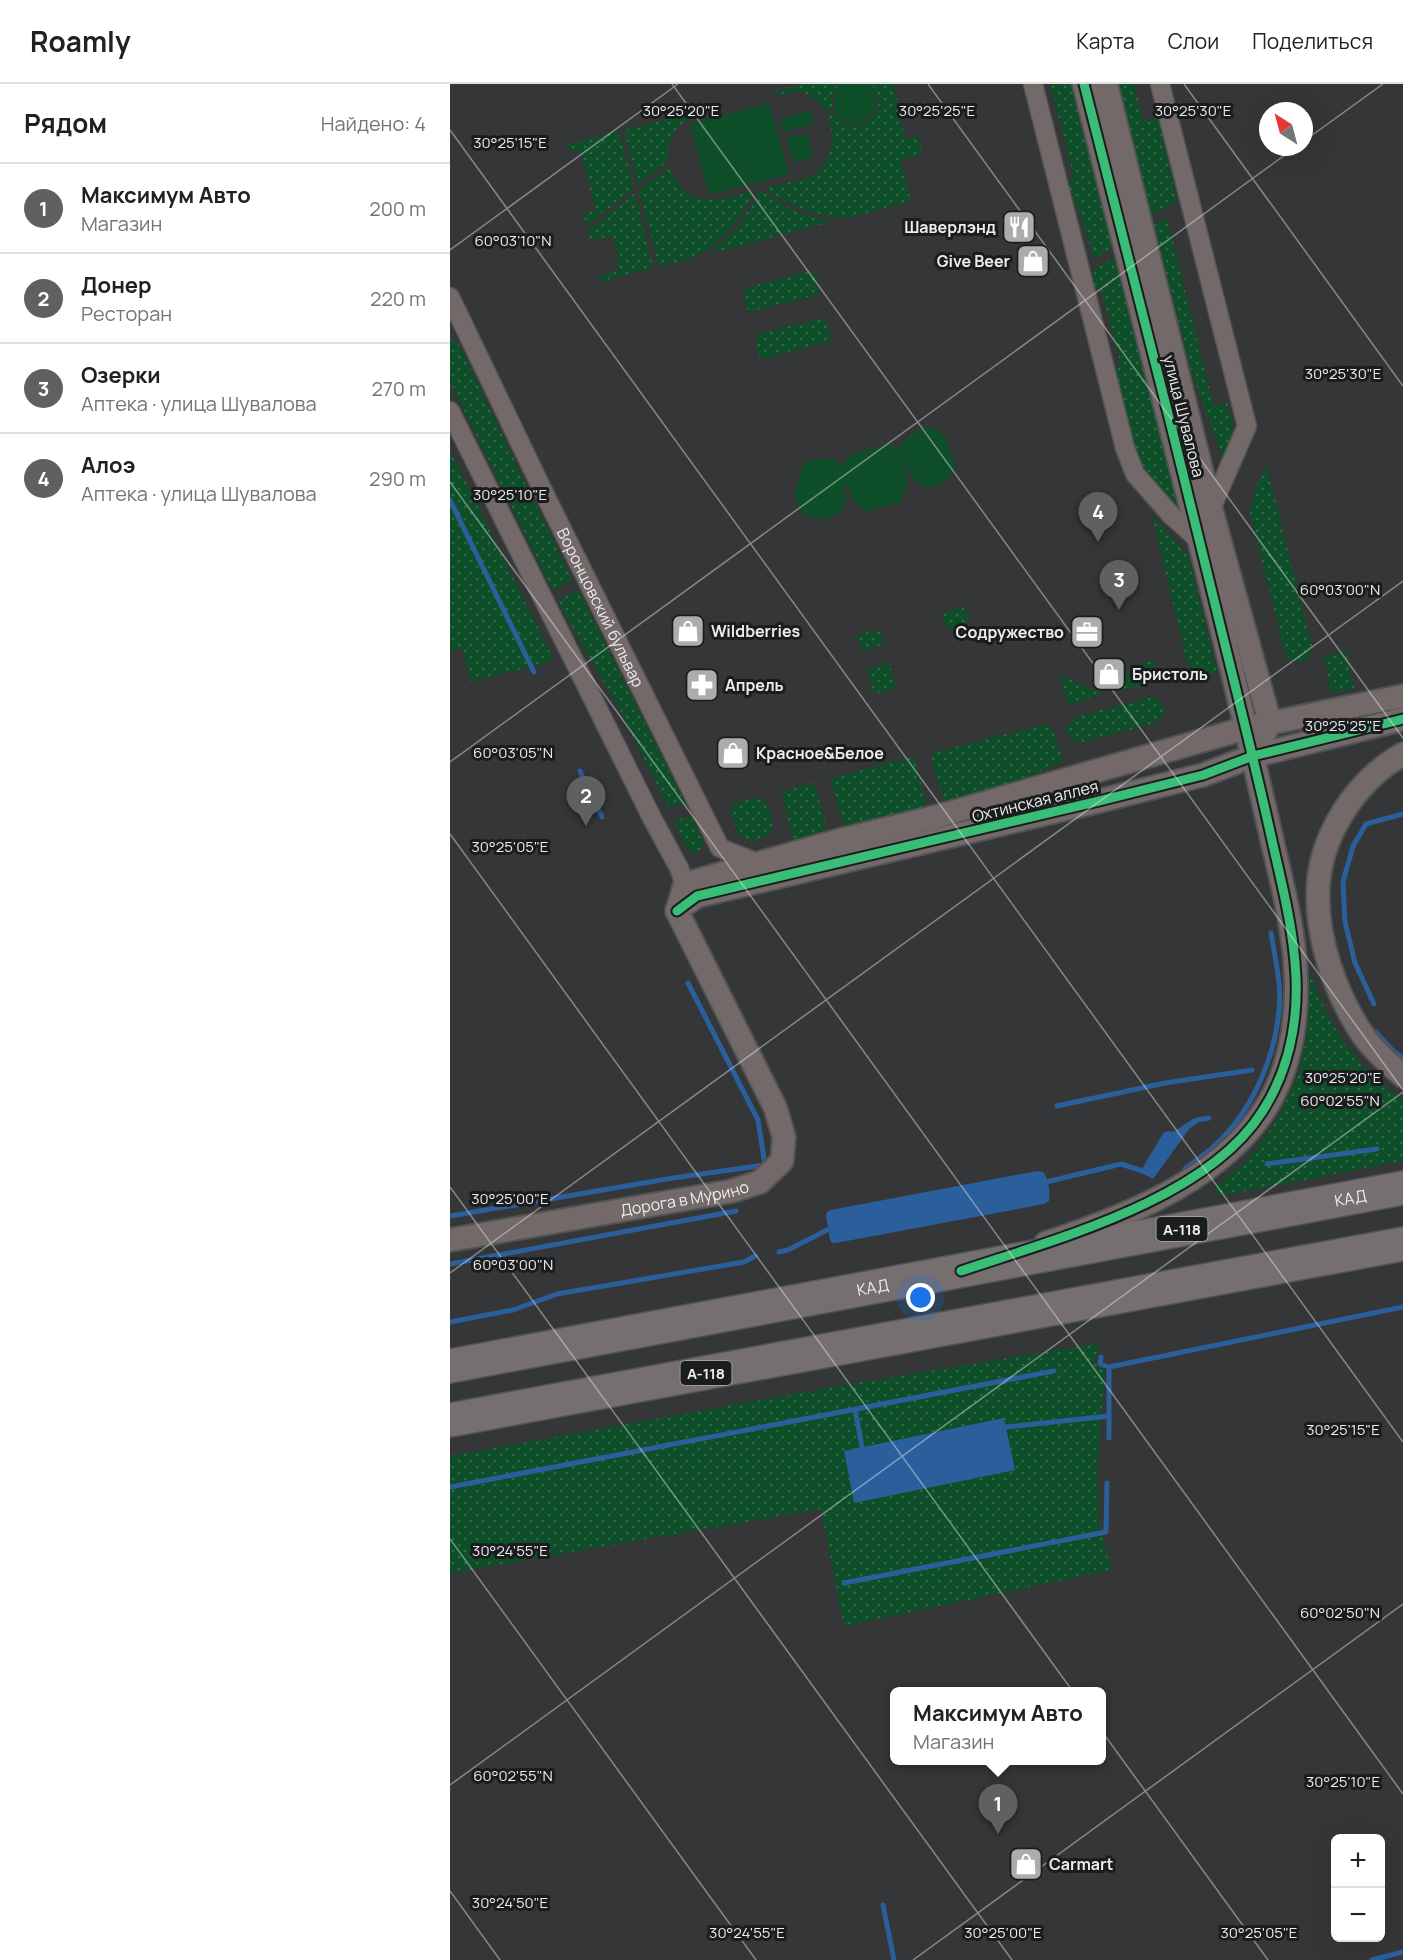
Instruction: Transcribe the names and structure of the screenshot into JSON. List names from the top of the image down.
{
  "streets": {
    "highway": ["КАД", "А-118"],
    "street": [
      "улица Шувалова",
      "Воронцовский бульвар",
      "Охтинская аллея",
      "Дорога в Мурино"
    ]
  },
  "crossings": [
    ["улица Шувалова", "Охтинская аллея"],
    ["улица Шувалова", "КАД"],
    ["Охтинская аллея", "Дорога в Мурино"]
  ],
  "places": {
    "restaurant": ["Шаверлэнд"],
    "shop": [
      "Give Beer",
      "Wildberries",
      "Бристоль",
      "Красное&Белое",
      "Carmart"
    ],
    "office": ["Содружество"],
    "pharmacy": ["Апрель"]
  },
  "north": "top left",
  "page": {
    "header": "Roamly",
    "nav": ["Карта", "Слои", "Поделиться"],
    "heading": ["Рядом", "Найдено: 4"],
    "list": [
      {
        "mark": "1",
        "name": "Максимум Авто",
        "note": "Магазин",
        "value": "200 m"
      },
      {
        "mark": "2",
        "name": "Донер",
        "note": "Ресторан",
        "value": "220 m"
      },
      {
        "mark": "3",
        "name": "Озерки",
        "note": "Аптека · улица Шувалова",
        "value": "270 m"
      },
      {
        "mark": "4",
        "name": "Алоэ",
        "note": "Аптека · улица Шувалова",
        "value": "290 m"
      }
    ],
    "pins": [
      "4",
      "3",
      "2",
      "1"
    ],
    "popup": ["Максимум Авто", "Магазин"],
    "map_buttons": ["+", "−"]
  },
  "coordinates": [
    "30°25'20\"E",
    "30°25'25\"E",
    "30°25'30\"E",
    "30°25'15\"E",
    "60°03'10\"N",
    "30°25'10\"E",
    "60°03'00\"N",
    "60°03'05\"N",
    "30°25'05\"E",
    "60°02'55\"N",
    "30°25'00\"E",
    "30°24'55\"E",
    "60°02'50\"N",
    "30°24'50\"E"
  ]
}
